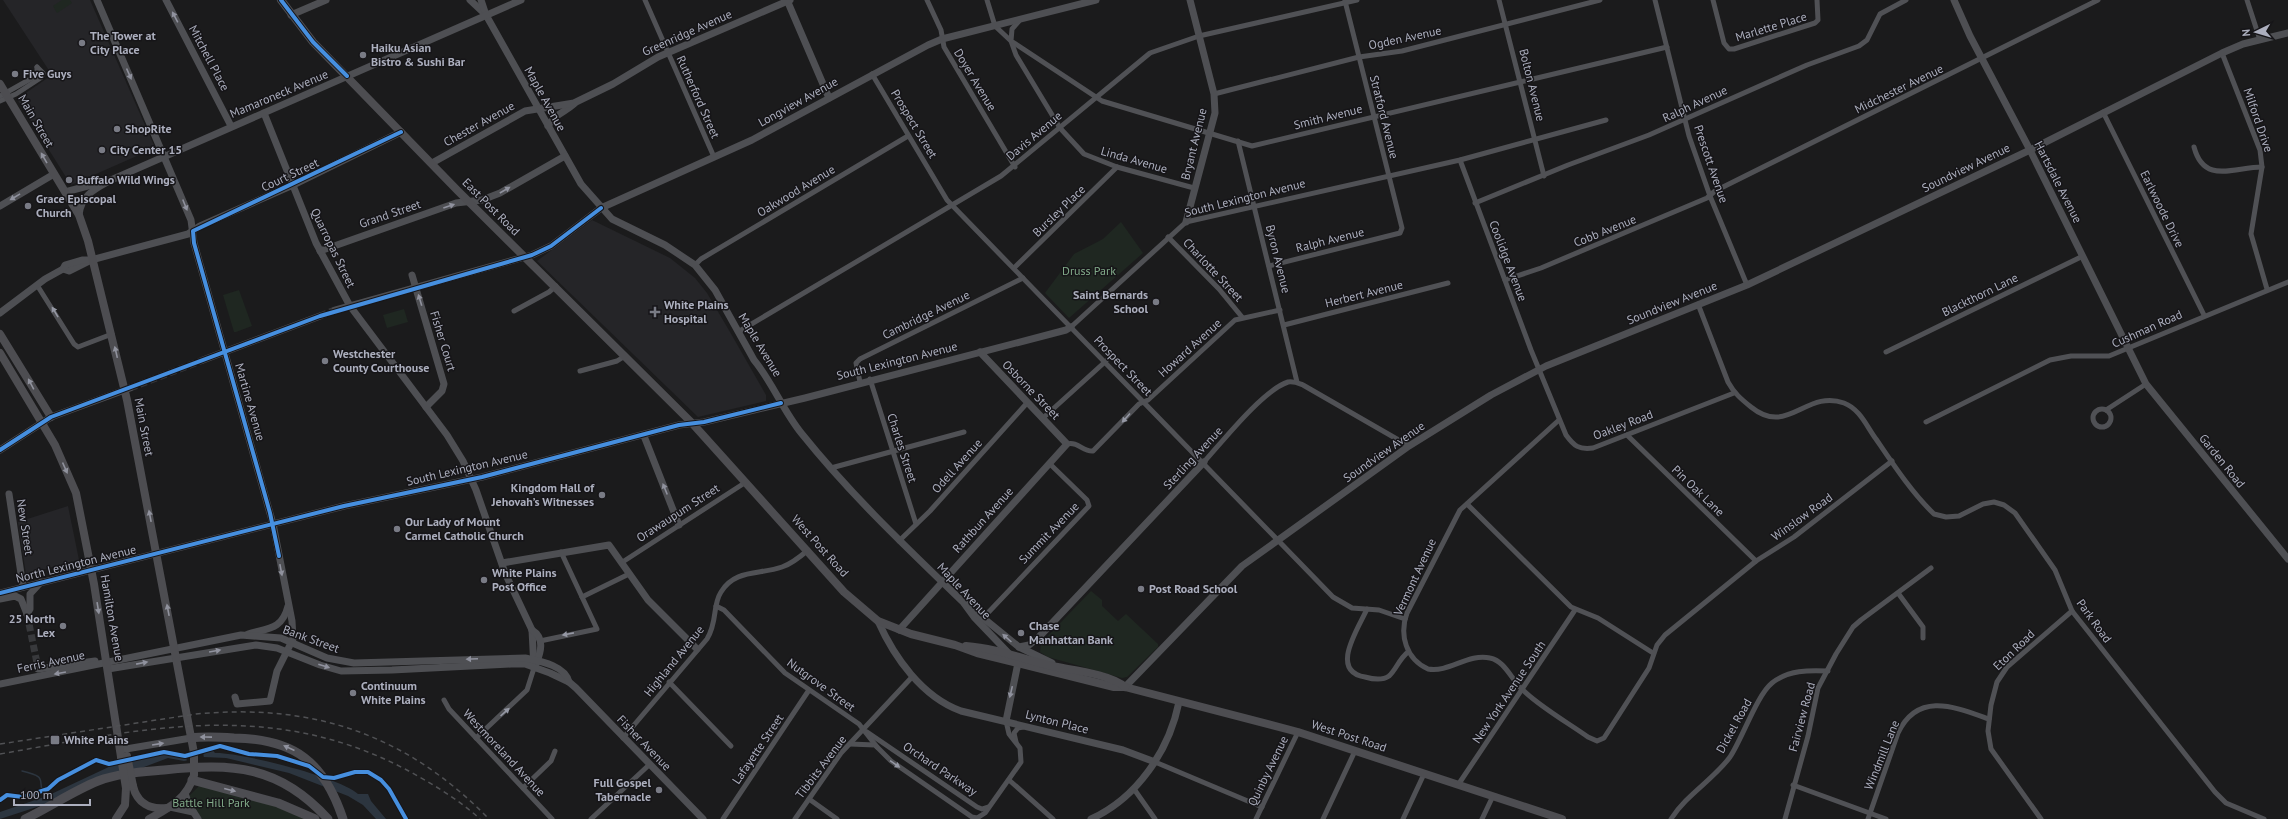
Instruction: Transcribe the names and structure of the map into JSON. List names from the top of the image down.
{
  "streets": {
    "main road": [
      "Main Street",
      "East Post Road",
      "West Post Road",
      "Hamilton Avenue"
    ],
    "street": [
      "Marlette Place",
      "Greenridge Avenue",
      "Ogden Avenue",
      "Mitchell Place",
      "Doyer Avenue",
      "Bolton Avenue",
      "Midchester Avenue",
      "Mamaroneck Avenue",
      "Rutherford Street",
      "Maple Avenue",
      "Longview Avenue",
      "Ralph Avenue",
      "Smith Avenue",
      "Stratford Avenue",
      "Milford Drive",
      "Chester Avenue",
      "Prospect Street",
      "Davis Avenue",
      "Bryant Avenue",
      "Linda Avenue",
      "Prescott Avenue",
      "Soundview Avenue",
      "Court Street",
      "Hartsdale Avenue",
      "Oakwood Avenue",
      "South Lexington Avenue",
      "Earlwoode Drive",
      "Bursley Place",
      "Grand Street",
      "Cobb Avenue",
      "Quarropas Street",
      "Byron Avenue",
      "Coolidge Avenue",
      "Charlotte Street",
      "Herbert Avenue",
      "Blackthorn Lane",
      "Cambridge Avenue",
      "Cushman Road",
      "Fisher Court",
      "Howard Avenue",
      "Osborne Street",
      "Martine Avenue",
      "Oakley Road",
      "Charles Street",
      "Sterling Avenue",
      "Garden Road",
      "Odell Avenue",
      "Pin Oak Lane",
      "Orawaupum Street",
      "Winslow Road",
      "Rathbun Avenue",
      "New Street",
      "Summit Avenue",
      "North Lexington Avenue",
      "Vermont Avenue",
      "Park Road",
      "Bank Street",
      "Eton Road",
      "Highland Avenue",
      "Ferris Avenue",
      "Nutgrove Street",
      "New York Avenue South",
      "Fairview Road",
      "Lynton Place",
      "Dickel Road",
      "Fisher Avenue",
      "Lafayette Street",
      "Westmoreland Avenue",
      "Windmill Lane",
      "Tibbits Avenue",
      "Orchard Parkway",
      "Quinby Avenue"
    ]
  },
  "crossings": [
    ["Greenridge Avenue", "Rutherford Street"],
    ["Greenridge Avenue", "Maple Avenue"],
    ["Greenridge Avenue", "Chester Avenue"],
    ["Ogden Avenue", "Bolton Avenue"],
    ["Ogden Avenue", "Stratford Avenue"],
    ["Ogden Avenue", "Bryant Avenue"],
    ["Mitchell Place", "Mamaroneck Avenue"],
    ["Doyer Avenue", "Longview Avenue"],
    ["Doyer Avenue", "Davis Avenue"],
    ["Bolton Avenue", "Ralph Avenue"],
    ["Bolton Avenue", "Smith Avenue"],
    ["Bolton Avenue", "South Lexington Avenue"],
    ["Midchester Avenue", "Prescott Avenue"],
    ["Midchester Avenue", "Hartsdale Avenue"],
    ["Midchester Avenue", "Cobb Avenue"],
    ["Mamaroneck Avenue", "Maple Avenue"],
    ["Mamaroneck Avenue", "Main Street"],
    ["Mamaroneck Avenue", "East Post Road"],
    ["Mamaroneck Avenue", "Quarropas Street"],
    ["Mamaroneck Avenue", "Martine Avenue"],
    ["Rutherford Street", "Longview Avenue"],
    ["Maple Avenue", "Longview Avenue"],
    ["Maple Avenue", "Chester Avenue"],
    ["Maple Avenue", "Davis Avenue"],
    ["Maple Avenue", "Oakwood Avenue"],
    ["Maple Avenue", "South Lexington Avenue"],
    ["Maple Avenue", "Grand Street"],
    ["Maple Avenue", "Sterling Avenue"],
    ["Maple Avenue", "Odell Avenue"],
    ["Maple Avenue", "Rathbun Avenue"],
    ["Maple Avenue", "Summit Avenue"],
    ["Maple Avenue", "West Post Road"],
    ["Longview Avenue", "Prospect Street"],
    ["Longview Avenue", "Linda Avenue"],
    ["Longview Avenue", "East Post Road"],
    ["Longview Avenue", "Quarropas Street"],
    ["Longview Avenue", "Fisher Court"],
    ["Ralph Avenue", "Stratford Avenue"],
    ["Ralph Avenue", "Prescott Avenue"],
    ["Ralph Avenue", "Byron Avenue"],
    ["Ralph Avenue", "Coolidge Avenue"],
    ["Smith Avenue", "Stratford Avenue"],
    ["Smith Avenue", "Davis Avenue"],
    ["Smith Avenue", "Bryant Avenue"],
    ["Smith Avenue", "Linda Avenue"],
    ["Smith Avenue", "Prescott Avenue"],
    ["Smith Avenue", "Byron Avenue"],
    ["Stratford Avenue", "Davis Avenue"],
    ["Stratford Avenue", "South Lexington Avenue"],
    ["Milford Drive", "Soundview Avenue"],
    ["Milford Drive", "Cushman Road"],
    ["Main Street", "Court Street"],
    ["Main Street", "South Lexington Avenue"],
    ["Main Street", "North Lexington Avenue"],
    ["Main Street", "Bank Street"],
    ["Chester Avenue", "East Post Road"],
    ["Prospect Street", "Davis Avenue"],
    ["Prospect Street", "Soundview Avenue"],
    ["Prospect Street", "Oakwood Avenue"],
    ["Prospect Street", "South Lexington Avenue"],
    ["Prospect Street", "Bursley Place"],
    ["Prospect Street", "Cambridge Avenue"],
    ["Prospect Street", "Howard Avenue"],
    ["Prospect Street", "Sterling Avenue"],
    ["Prospect Street", "Vermont Avenue"],
    ["Davis Avenue", "Bryant Avenue"],
    ["Davis Avenue", "Linda Avenue"],
    ["Bryant Avenue", "Linda Avenue"],
    ["Bryant Avenue", "South Lexington Avenue"],
    ["Linda Avenue", "Bursley Place"],
    ["Prescott Avenue", "Soundview Avenue"],
    ["Prescott Avenue", "Cobb Avenue"],
    ["Soundview Avenue", "Hartsdale Avenue"],
    ["Soundview Avenue", "Earlwoode Drive"],
    ["Soundview Avenue", "Coolidge Avenue"],
    ["Soundview Avenue", "Oakley Road"],
    ["Soundview Avenue", "West Post Road"],
    ["Court Street", "East Post Road"],
    ["Court Street", "Quarropas Street"],
    ["Court Street", "Martine Avenue"],
    ["Hartsdale Avenue", "Blackthorn Lane"],
    ["Hartsdale Avenue", "Cushman Road"],
    ["Hartsdale Avenue", "Garden Road"],
    ["South Lexington Avenue", "East Post Road"],
    ["South Lexington Avenue", "Quarropas Street"],
    ["South Lexington Avenue", "Byron Avenue"],
    ["South Lexington Avenue", "Coolidge Avenue"],
    ["South Lexington Avenue", "Charlotte Street"],
    ["South Lexington Avenue", "Cambridge Avenue"],
    ["South Lexington Avenue", "Osborne Street"],
    ["South Lexington Avenue", "Martine Avenue"],
    ["South Lexington Avenue", "Charles Street"],
    ["South Lexington Avenue", "West Post Road"],
    ["South Lexington Avenue", "North Lexington Avenue"],
    ["East Post Road", "Grand Street"],
    ["East Post Road", "West Post Road"],
    ["Earlwoode Drive", "Cushman Road"],
    ["Grand Street", "Quarropas Street"],
    ["Cobb Avenue", "Coolidge Avenue"],
    ["Quarropas Street", "Fisher Court"],
    ["Byron Avenue", "Herbert Avenue"],
    ["Byron Avenue", "Howard Avenue"],
    ["Byron Avenue", "Sterling Avenue"],
    ["Coolidge Avenue", "Oakley Road"],
    ["Charlotte Street", "Howard Avenue"],
    ["Howard Avenue", "Osborne Street"],
    ["Howard Avenue", "Rathbun Avenue"],
    ["Osborne Street", "Odell Avenue"],
    ["Osborne Street", "Rathbun Avenue"],
    ["Martine Avenue", "Bank Street"],
    ["Oakley Road", "Pin Oak Lane"],
    ["Oakley Road", "Vermont Avenue"],
    ["Charles Street", "Odell Avenue"],
    ["Pin Oak Lane", "Winslow Road"],
    ["Orawaupum Street", "West Post Road"],
    ["Winslow Road", "Park Road"],
    ["Winslow Road", "New York Avenue South"],
    ["Rathbun Avenue", "Summit Avenue"],
    ["Rathbun Avenue", "West Post Road"],
    ["New Street", "North Lexington Avenue"],
    ["West Post Road", "Highland Avenue"],
    ["West Post Road", "New York Avenue South"],
    ["West Post Road", "Lynton Place"],
    ["West Post Road", "Quinby Avenue"],
    ["North Lexington Avenue", "Hamilton Avenue"],
    ["Hamilton Avenue", "Bank Street"],
    ["Hamilton Avenue", "Ferris Avenue"],
    ["Park Road", "Eton Road"],
    ["Bank Street", "Ferris Avenue"],
    ["Bank Street", "Fisher Avenue"],
    ["Eton Road", "Windmill Lane"],
    ["Highland Avenue", "Nutgrove Street"],
    ["Highland Avenue", "Fisher Avenue"],
    ["Nutgrove Street", "Lafayette Street"],
    ["Nutgrove Street", "Tibbits Avenue"],
    ["Nutgrove Street", "Orchard Parkway"],
    ["Fairview Road", "Dickel Road"],
    ["Lynton Place", "Tibbits Avenue"],
    ["Lynton Place", "Quinby Avenue"],
    ["Tibbits Avenue", "Orchard Parkway"]
  ],
  "one_way": [
    "Mitchell Place",
    "Main Street",
    "Grand Street",
    "Fisher Court",
    "Martine Avenue",
    "Hamilton Avenue",
    "Ferris Avenue"
  ],
  "parks": ["Druss Park", "Battle Hill Park"],
  "places": {
    "other": [
      "The Tower at City Place",
      "Haiku Asian Bistro & Sushi Bar",
      "Five Guys",
      "ShopRite",
      "City Center 15",
      "Buffalo Wild Wings",
      "Grace Episcopal Church",
      "Saint Bernards School",
      "Westchester County Courthouse",
      "Kingdom Hall of Jehovah’s Witnesses",
      "Our Lady of Mount Carmel Catholic Church",
      "White Plains Post Office",
      "Post Road School",
      "25 North Lex",
      "Chase Manhattan Bank",
      "Continuum White Plains",
      "Full Gospel Tabernacle"
    ],
    "health": ["White Plains Hospital"],
    "transit": ["White Plains"]
  },
  "scale_bar": "100 m",
  "north": "left"
}
